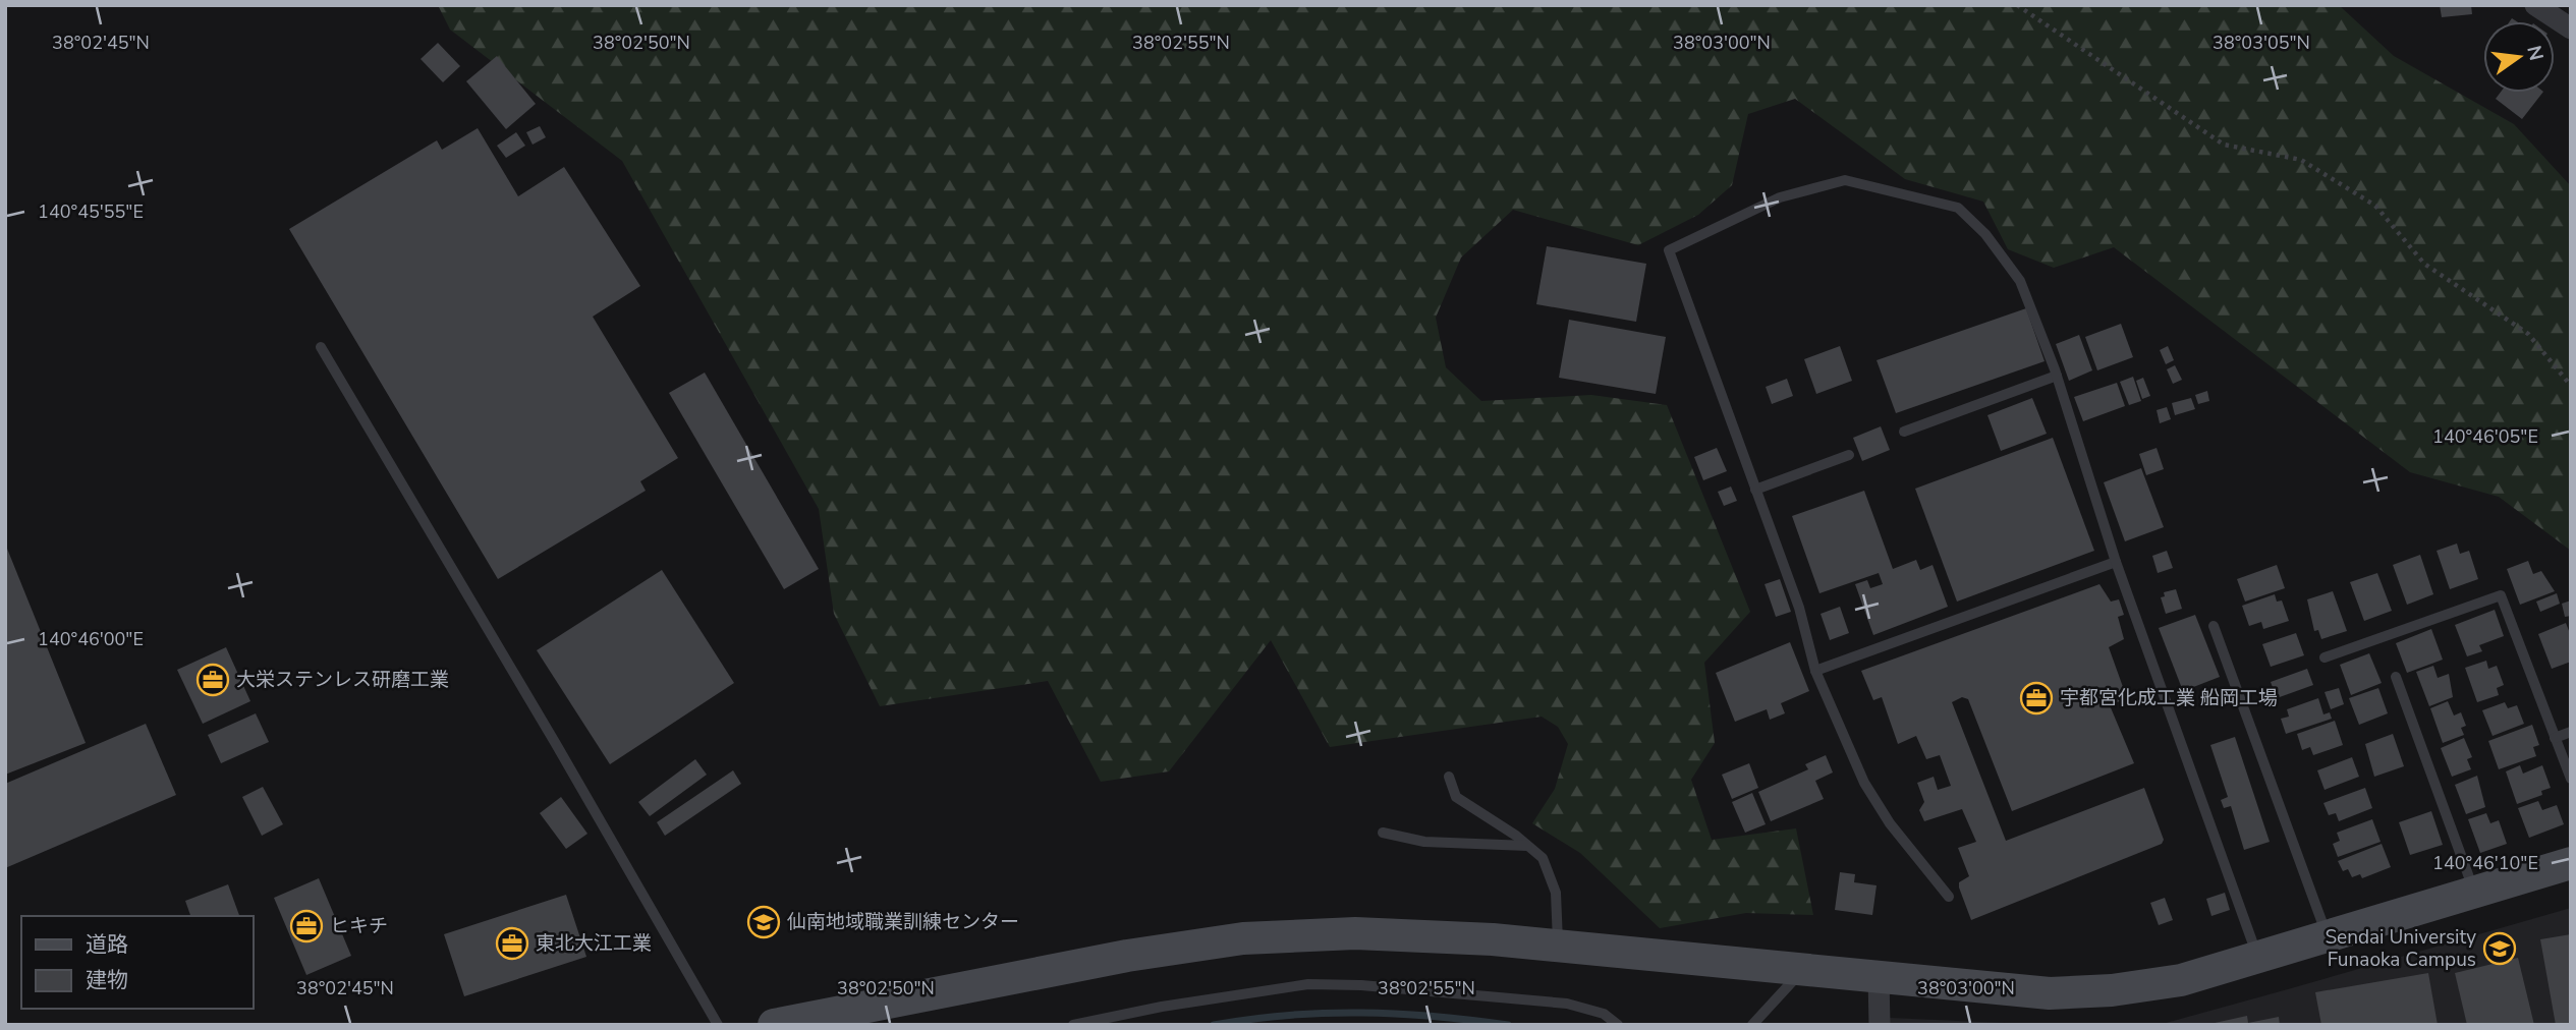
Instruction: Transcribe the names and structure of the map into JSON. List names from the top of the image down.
{
  "places": {
    "office": [
      "大栄ステンレス研磨工業",
      "宇都宮化成工業 船岡工場",
      "ヒキチ",
      "東北大江工業"
    ],
    "school or university": ["仙南地域職業訓練センター", "Sendai University Funaoka Campus"]
  },
  "legend": ["道路", "建物"],
  "north": "right",
  "coordinates": [
    "38°02'45\"N",
    "38°02'50\"N",
    "38°02'55\"N",
    "38°03'00\"N",
    "38°03'05\"N",
    "140°45'55\"E",
    "140°46'05\"E",
    "140°46'00\"E",
    "140°46'10\"E"
  ]
}
